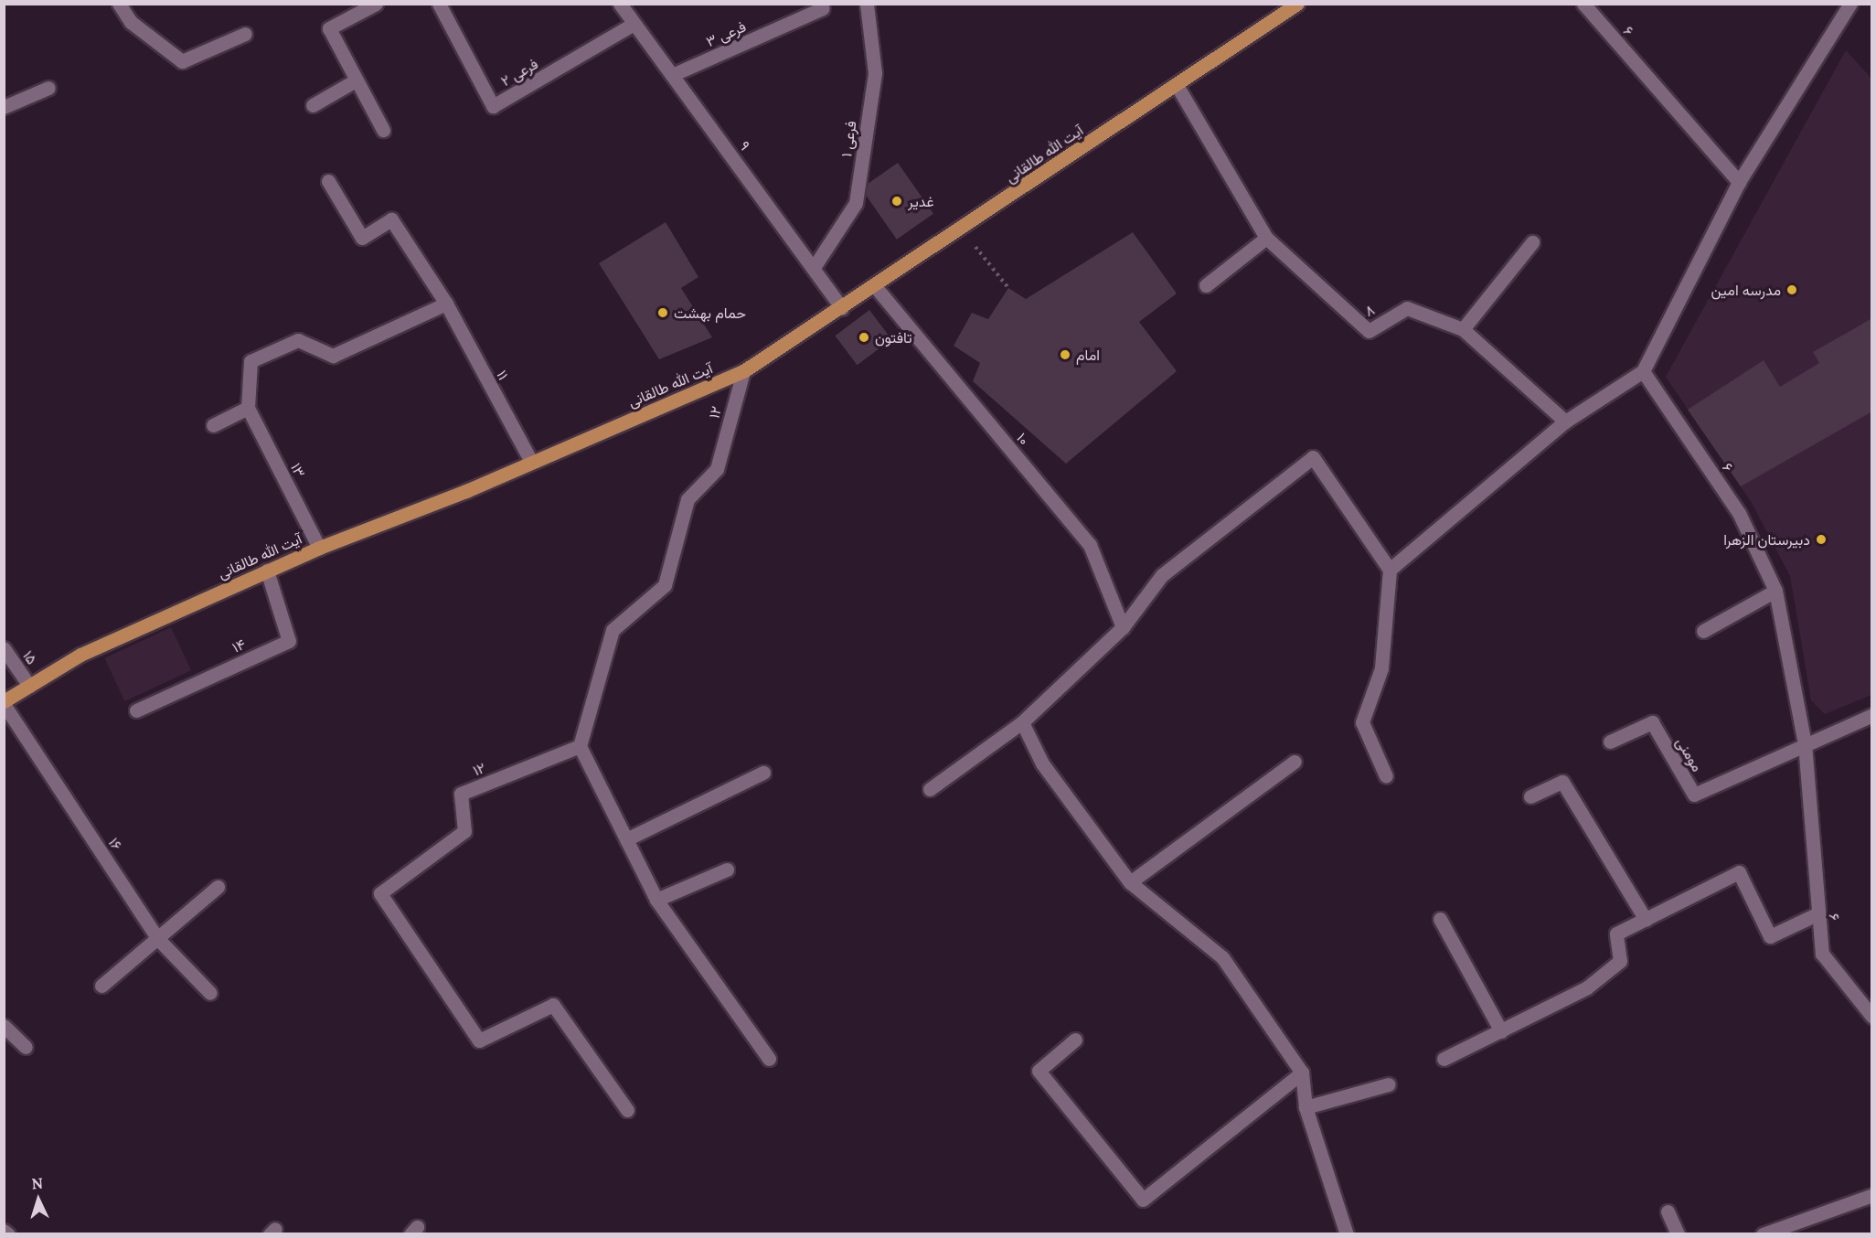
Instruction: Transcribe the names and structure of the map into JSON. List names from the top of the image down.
{
  "streets": {
    "main road": ["آیت الله طالقانی"],
    "street": [
      "۶",
      "فرعی ۳",
      "فرعی ۲",
      "فرعی ۱",
      "۹",
      "۸",
      "۱۱",
      "۱۲",
      "۱۰",
      "۱۳",
      "۱۴",
      "۱۵",
      "مومنی",
      "۱۶"
    ]
  },
  "crossings": [
    ["۶", "مومنی"],
    ["فرعی ۳", "۹"],
    ["فرعی ۲", "۹"],
    ["فرعی ۱", "۹"],
    ["۹", "آیت الله طالقانی"],
    ["آیت الله طالقانی", "۸"],
    ["آیت الله طالقانی", "۱۱"],
    ["آیت الله طالقانی", "۱۲"],
    ["آیت الله طالقانی", "۱۰"],
    ["آیت الله طالقانی", "۱۳"],
    ["آیت الله طالقانی", "۱۴"],
    ["آیت الله طالقانی", "۱۵"],
    ["آیت الله طالقانی", "۱۶"]
  ],
  "places": [
    "غدیر",
    "مدرسه امین",
    "حمام بهشت",
    "تافتون",
    "امام",
    "دبیرستان الزهرا"
  ],
  "north": "top"
}
